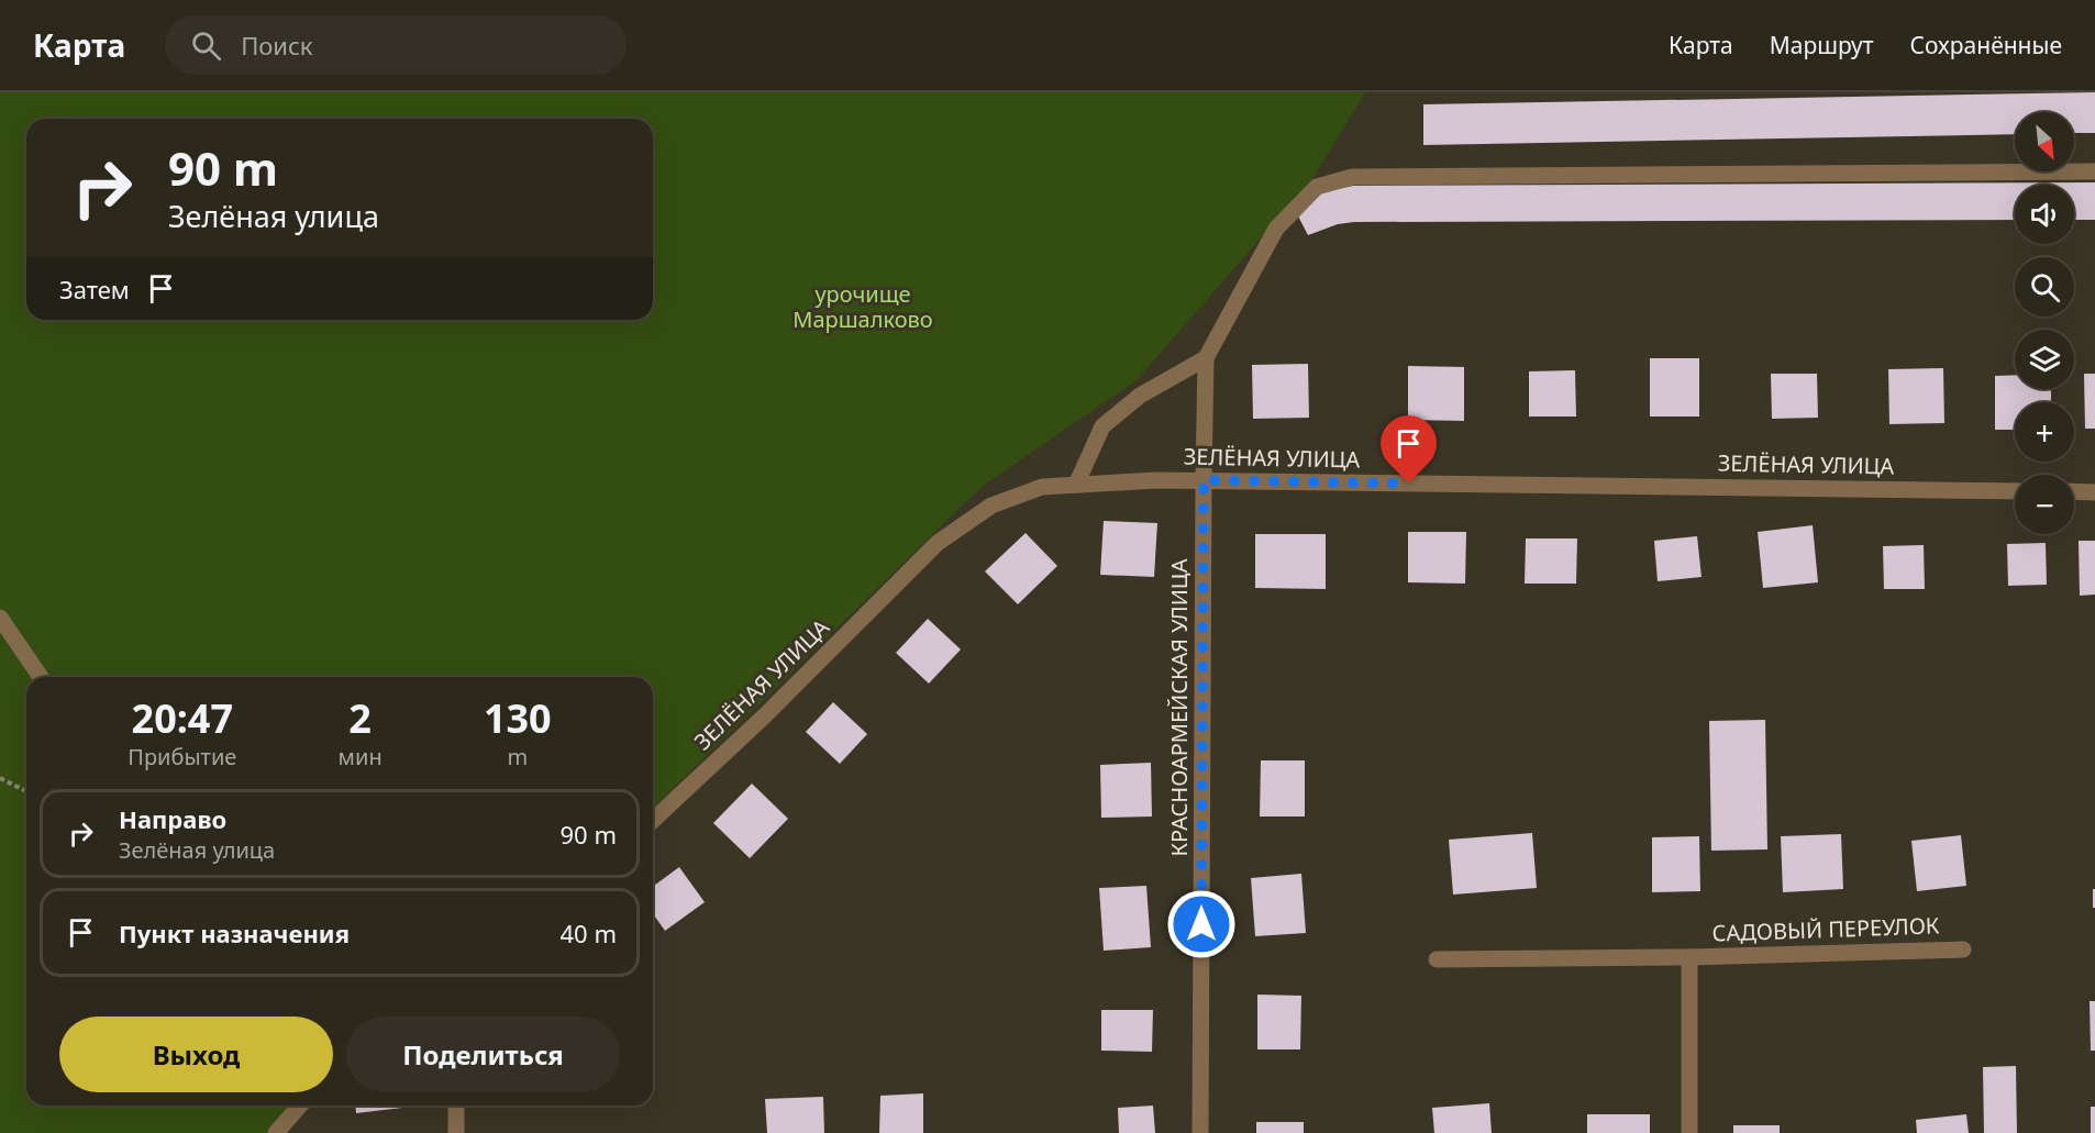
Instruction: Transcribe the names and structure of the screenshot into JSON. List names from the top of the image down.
{
  "streets": {
    "street": ["ЗЕЛЁНАЯ УЛИЦА", "КРАСНОАРМЕЙСКАЯ УЛИЦА", "САДОВЫЙ ПЕРЕУЛОК"]
  },
  "crossings": [
    ["ЗЕЛЁНАЯ УЛИЦА", "КРАСНОАРМЕЙСКАЯ УЛИЦА"]
  ],
  "parks": ["урочище Маршалково"],
  "north": "bottom right",
  "page": {
    "header": "Карта",
    "search": "Поиск",
    "nav": ["Карта", "Маршрут", "Сохранённые"],
    "map_buttons": ["+", "−"],
    "turn": ["90 m", "Зелёная улица"],
    "then": "Затем",
    "eta": [
      "20:47",
      "Прибытие",
      "2",
      "мин",
      "130",
      "m"
    ],
    "list": [
      {
        "name": "Направо",
        "note": "Зелёная улица",
        "value": "90 m"
      },
      {
        "name": "Пункт назначения",
        "value": "40 m"
      }
    ],
    "buttons": ["Выход", "Поделиться"]
  }
}
